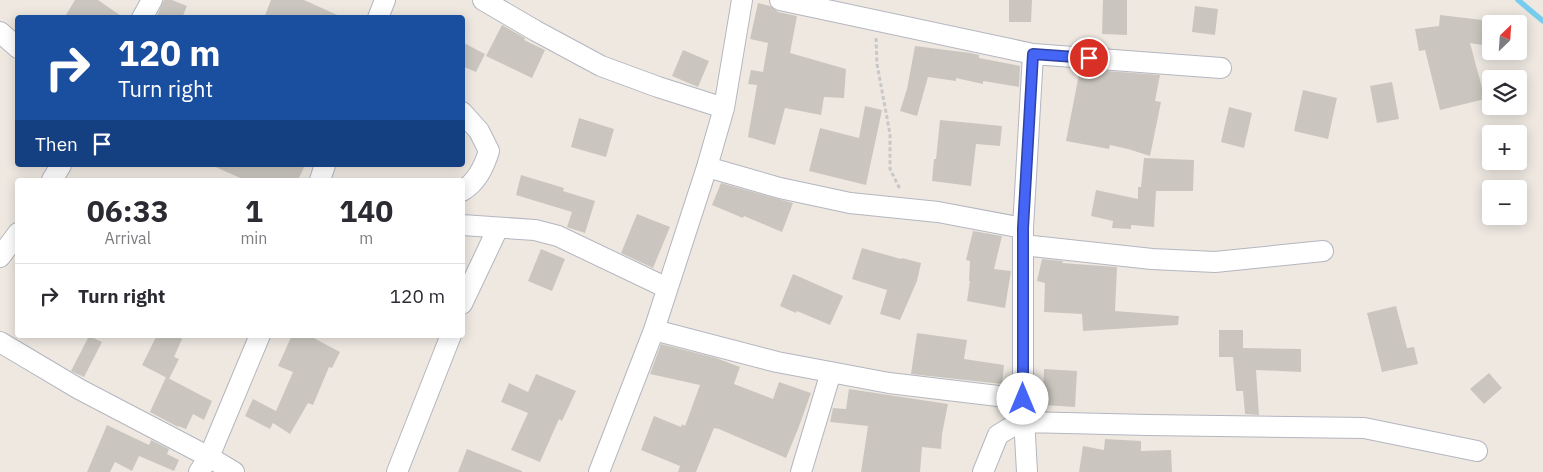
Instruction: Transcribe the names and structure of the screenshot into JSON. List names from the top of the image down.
{
  "north": "top right",
  "page": {
    "map_buttons": ["+", "−"],
    "turn": ["120 m", "Turn right"],
    "then": "Then",
    "eta": [
      "06:33",
      "Arrival",
      "1",
      "min",
      "140",
      "m"
    ],
    "list": [
      {
        "name": "Turn right",
        "value": "120 m"
      }
    ]
  }
}
